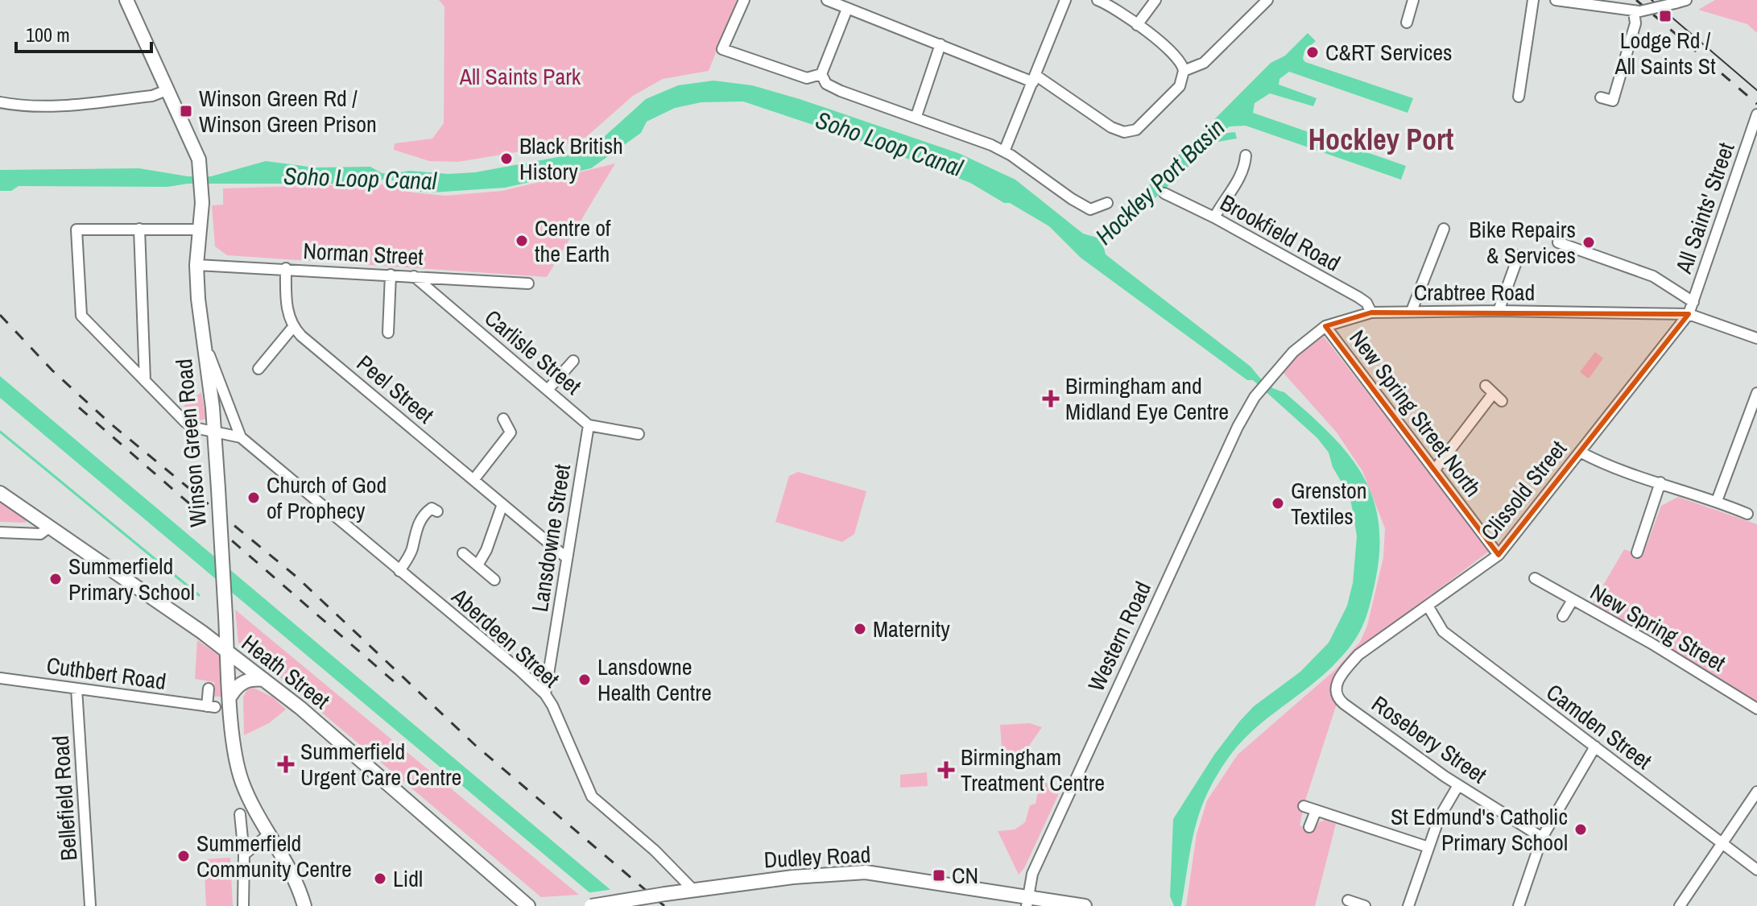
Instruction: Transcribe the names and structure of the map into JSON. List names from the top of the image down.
{
  "streets": {
    "main road": ["Winson Green Road", "Heath Street", "Dudley Road"],
    "street": [
      "All Saints' Street",
      "Brookfield Road",
      "Norman Street",
      "Crabtree Road",
      "Carlisle Street",
      "Peel Street",
      "New Spring Street North",
      "Clissold Street",
      "Lansdowne Street",
      "New Spring Street",
      "Western Road",
      "Aberdeen Street",
      "Cuthbert Road",
      "Camden Street",
      "Rosebery Street",
      "Bellefield Road"
    ]
  },
  "crossings": [
    ["All Saints' Street", "Crabtree Road"],
    ["All Saints' Street", "Clissold Street"],
    ["Brookfield Road", "Crabtree Road"],
    ["Norman Street", "Carlisle Street"],
    ["Norman Street", "Winson Green Road"],
    ["Crabtree Road", "New Spring Street North"],
    ["Crabtree Road", "Clissold Street"],
    ["Crabtree Road", "Western Road"],
    ["Carlisle Street", "Lansdowne Street"],
    ["Peel Street", "Lansdowne Street"],
    ["New Spring Street North", "Clissold Street"],
    ["Winson Green Road", "Aberdeen Street"],
    ["Winson Green Road", "Heath Street"],
    ["Clissold Street", "Camden Street"],
    ["Clissold Street", "Rosebery Street"],
    ["Lansdowne Street", "Aberdeen Street"],
    ["Western Road", "Dudley Road"],
    ["Aberdeen Street", "Dudley Road"],
    ["Cuthbert Road", "Bellefield Road"]
  ],
  "districts": ["Hockley Port"],
  "water": ["Soho Loop Canal", "Hockley Port Basin"],
  "parks": ["All Saints Park"],
  "places": {
    "transit": ["Lodge Rd / All Saints St", "Winson Green Rd / Winson Green Prison", "CN"],
    "other": [
      "C&RT Services",
      "Black British History",
      "Centre of the Earth",
      "Bike Repairs & Services",
      "Church of God of Prophecy",
      "Grenston Textiles",
      "Summerfield Primary School",
      "Maternity",
      "Lansdowne Health Centre",
      "St Edmund's Catholic Primary School",
      "Summerfield Community Centre",
      "Lidl"
    ],
    "health": ["Birmingham and Midland Eye Centre", "Summerfield Urgent Care Centre", "Birmingham Treatment Centre"]
  },
  "scale_bar": "100 m"
}
